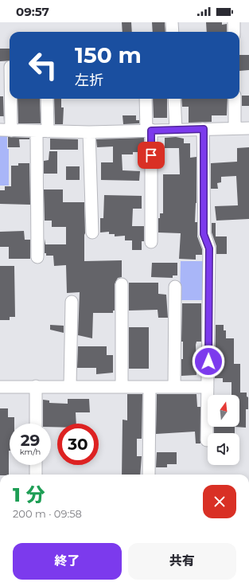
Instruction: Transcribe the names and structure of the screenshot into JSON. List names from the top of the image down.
{
  "north": "top",
  "page": {
    "status": "09:57",
    "turn": ["150 m", "左折"],
    "speed": "29 km/h",
    "limit": "30",
    "heading": ["1 分", "200 m · 09:58"],
    "buttons": ["終了", "共有"]
  }
}
